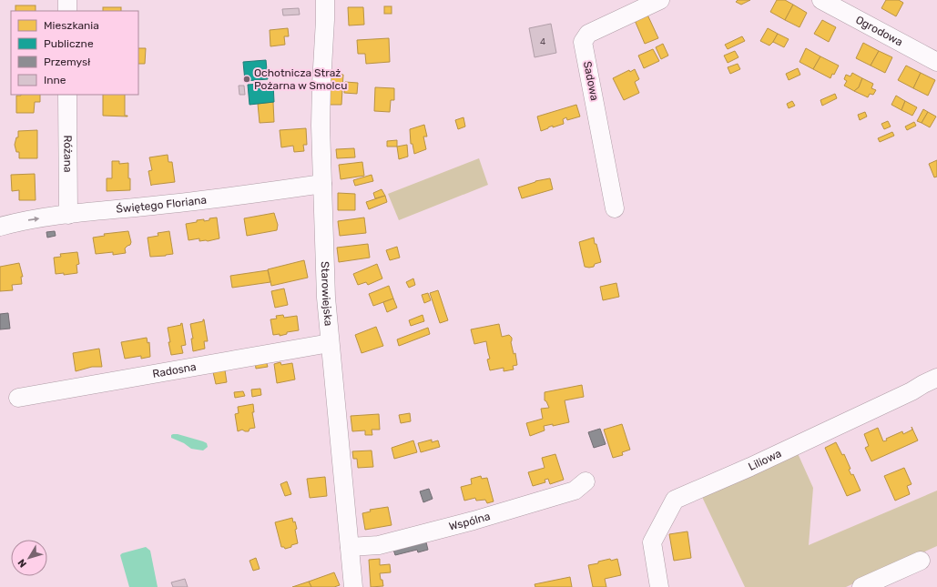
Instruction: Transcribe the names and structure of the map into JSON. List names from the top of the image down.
{
  "streets": {
    "street": [
      "Ogrodowa",
      "Sadowa",
      "Różana",
      "Świętego Floriana",
      "Starowiejska",
      "Radosna",
      "Liliowa",
      "Wspólna"
    ]
  },
  "crossings": [
    ["Różana", "Świętego Floriana"],
    ["Świętego Floriana", "Starowiejska"],
    ["Starowiejska", "Radosna"],
    ["Starowiejska", "Wspólna"]
  ],
  "places": ["Ochotnicza Straż Pożarna w Smolcu"],
  "house_numbers": ["4"],
  "legend": [
    "Mieszkania",
    "Publiczne",
    "Przemysł",
    "Inne"
  ],
  "north": "bottom left"
}
